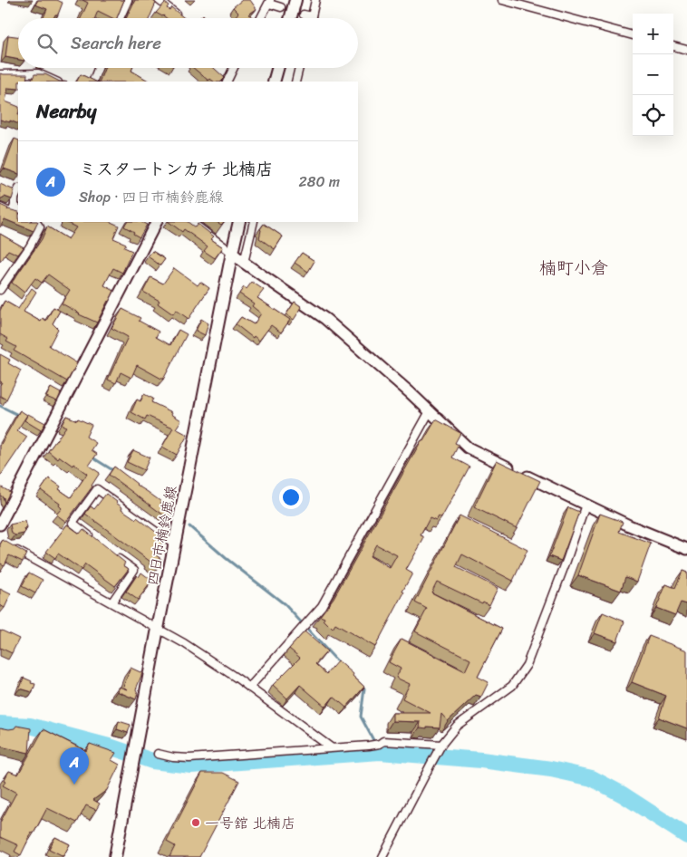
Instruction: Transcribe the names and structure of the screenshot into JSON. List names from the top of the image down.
{
  "streets": {
    "main road": ["四日市楠鈴鹿線"]
  },
  "districts": ["楠町小倉"],
  "places": ["一号舘 北楠店"],
  "page": {
    "map_buttons": ["+", "−"],
    "search": "Search here",
    "heading": "Nearby",
    "list": [
      {
        "mark": "A",
        "name": "ミスタートンカチ 北楠店",
        "note": "Shop · 四日市楠鈴鹿線",
        "value": "280 m"
      }
    ],
    "pins": "A"
  }
}
